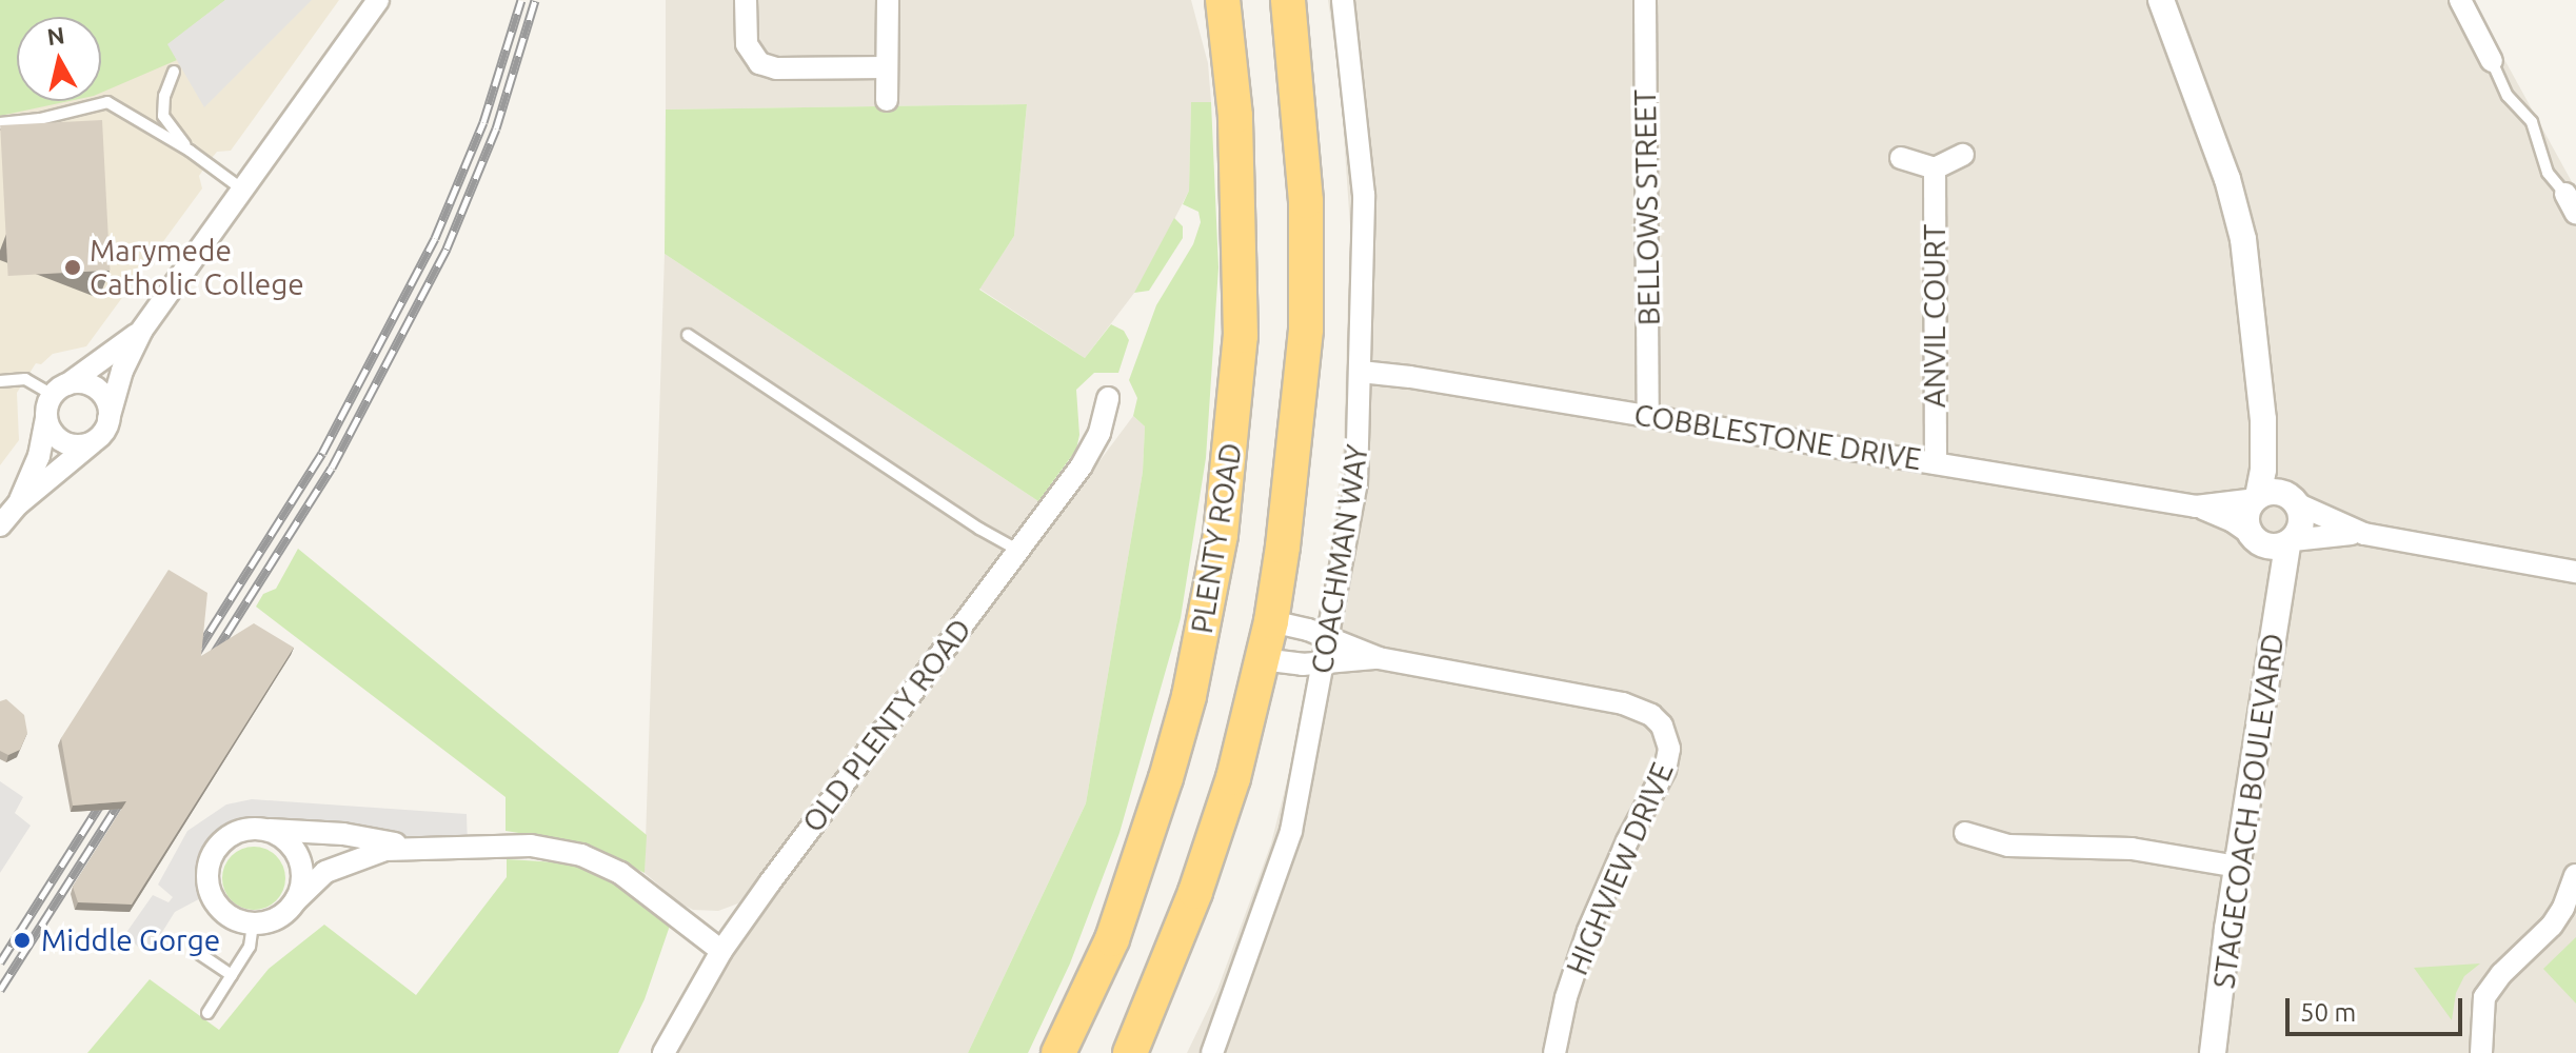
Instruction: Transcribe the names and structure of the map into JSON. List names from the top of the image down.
{
  "streets": {
    "highway": ["PLENTY ROAD"],
    "street": [
      "BELLOWS STREET",
      "ANVIL COURT",
      "COBBLESTONE DRIVE",
      "COACHMAN WAY",
      "OLD PLENTY ROAD",
      "STAGECOACH BOULEVARD",
      "HIGHVIEW DRIVE"
    ]
  },
  "crossings": [
    ["BELLOWS STREET", "COBBLESTONE DRIVE"],
    ["ANVIL COURT", "COBBLESTONE DRIVE"],
    ["COBBLESTONE DRIVE", "COACHMAN WAY"],
    ["COBBLESTONE DRIVE", "STAGECOACH BOULEVARD"],
    ["COACHMAN WAY", "HIGHVIEW DRIVE"]
  ],
  "places": ["Marymede Catholic College", "Middle Gorge"],
  "scale_bar": "50 m",
  "north": "top"
}
